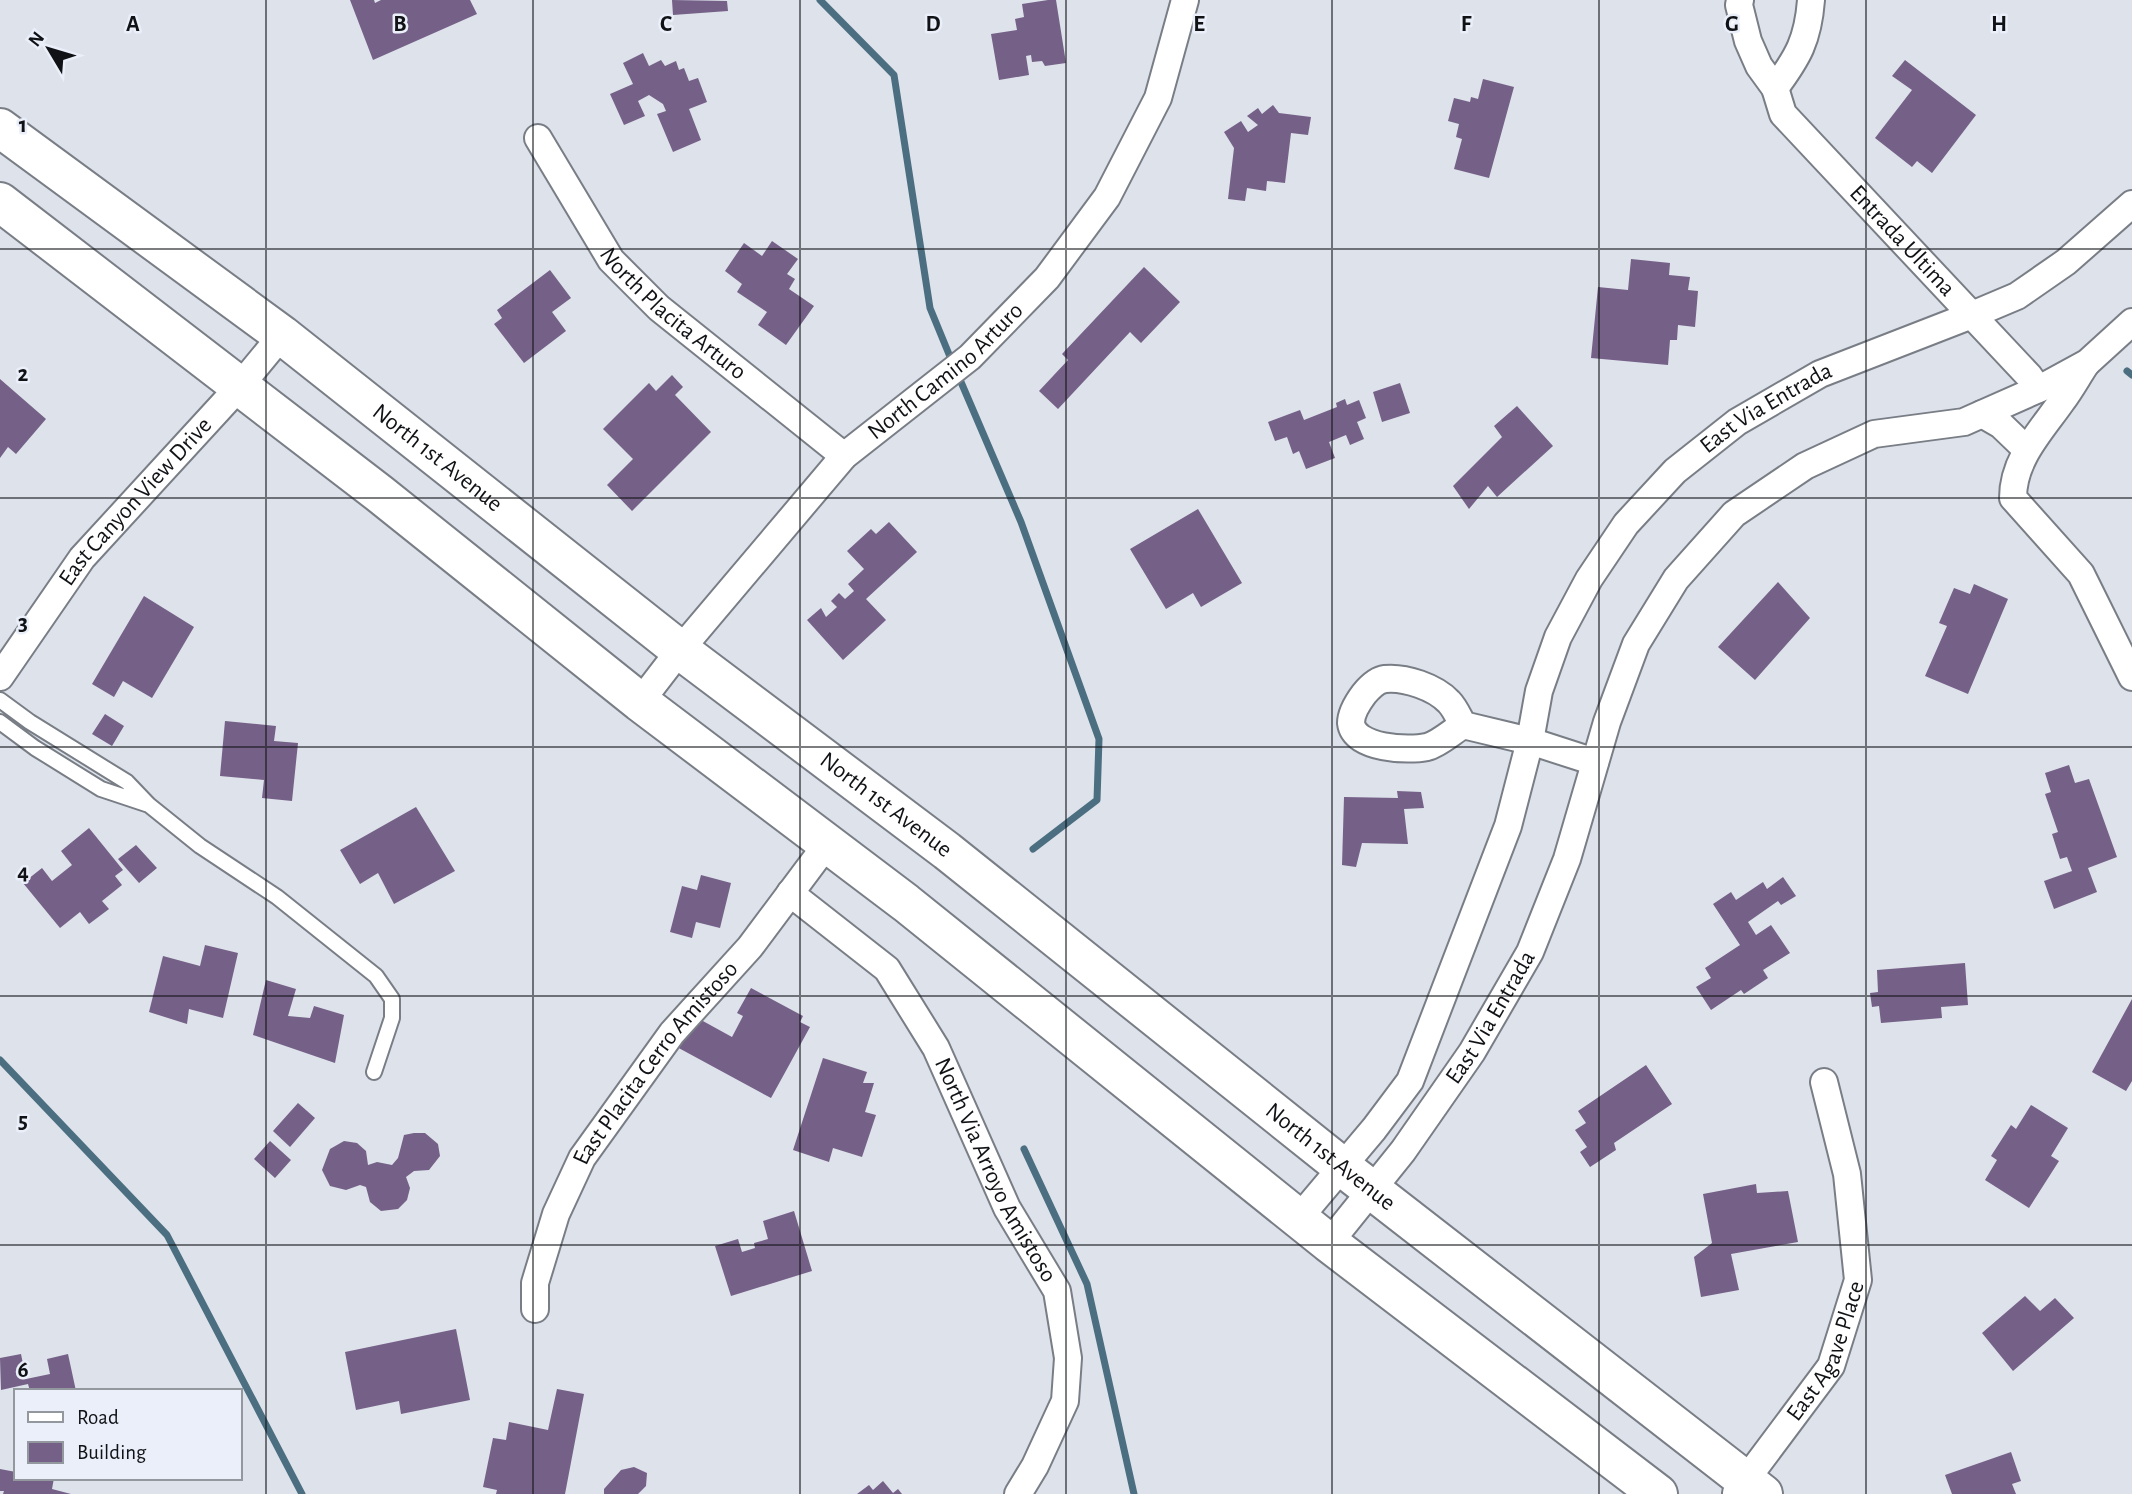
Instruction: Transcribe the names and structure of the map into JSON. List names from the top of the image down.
{
  "streets": {
    "main road": ["North 1st Avenue"],
    "street": [
      "Entrada Ultima",
      "North Placita Arturo",
      "North Camino Arturo",
      "East Via Entrada",
      "East Canyon View Drive",
      "East Placita Cerro Amistoso",
      "North Via Arroyo Amistoso",
      "East Agave Place"
    ]
  },
  "crossings": [
    ["Entrada Ultima", "East Via Entrada"],
    ["North Placita Arturo", "North Camino Arturo"],
    ["North Camino Arturo", "North 1st Avenue"],
    ["East Via Entrada", "North 1st Avenue"],
    ["North 1st Avenue", "East Canyon View Drive"],
    ["North 1st Avenue", "East Agave Place"],
    ["East Placita Cerro Amistoso", "North Via Arroyo Amistoso"]
  ],
  "legend": ["Road", "Building"],
  "north": "top left",
  "grid": {
    "columns": [
      "A",
      "B",
      "C",
      "D",
      "E",
      "F",
      "G",
      "H"
    ],
    "rows": [
      "1",
      "2",
      "3",
      "4",
      "5",
      "6"
    ]
  }
}
